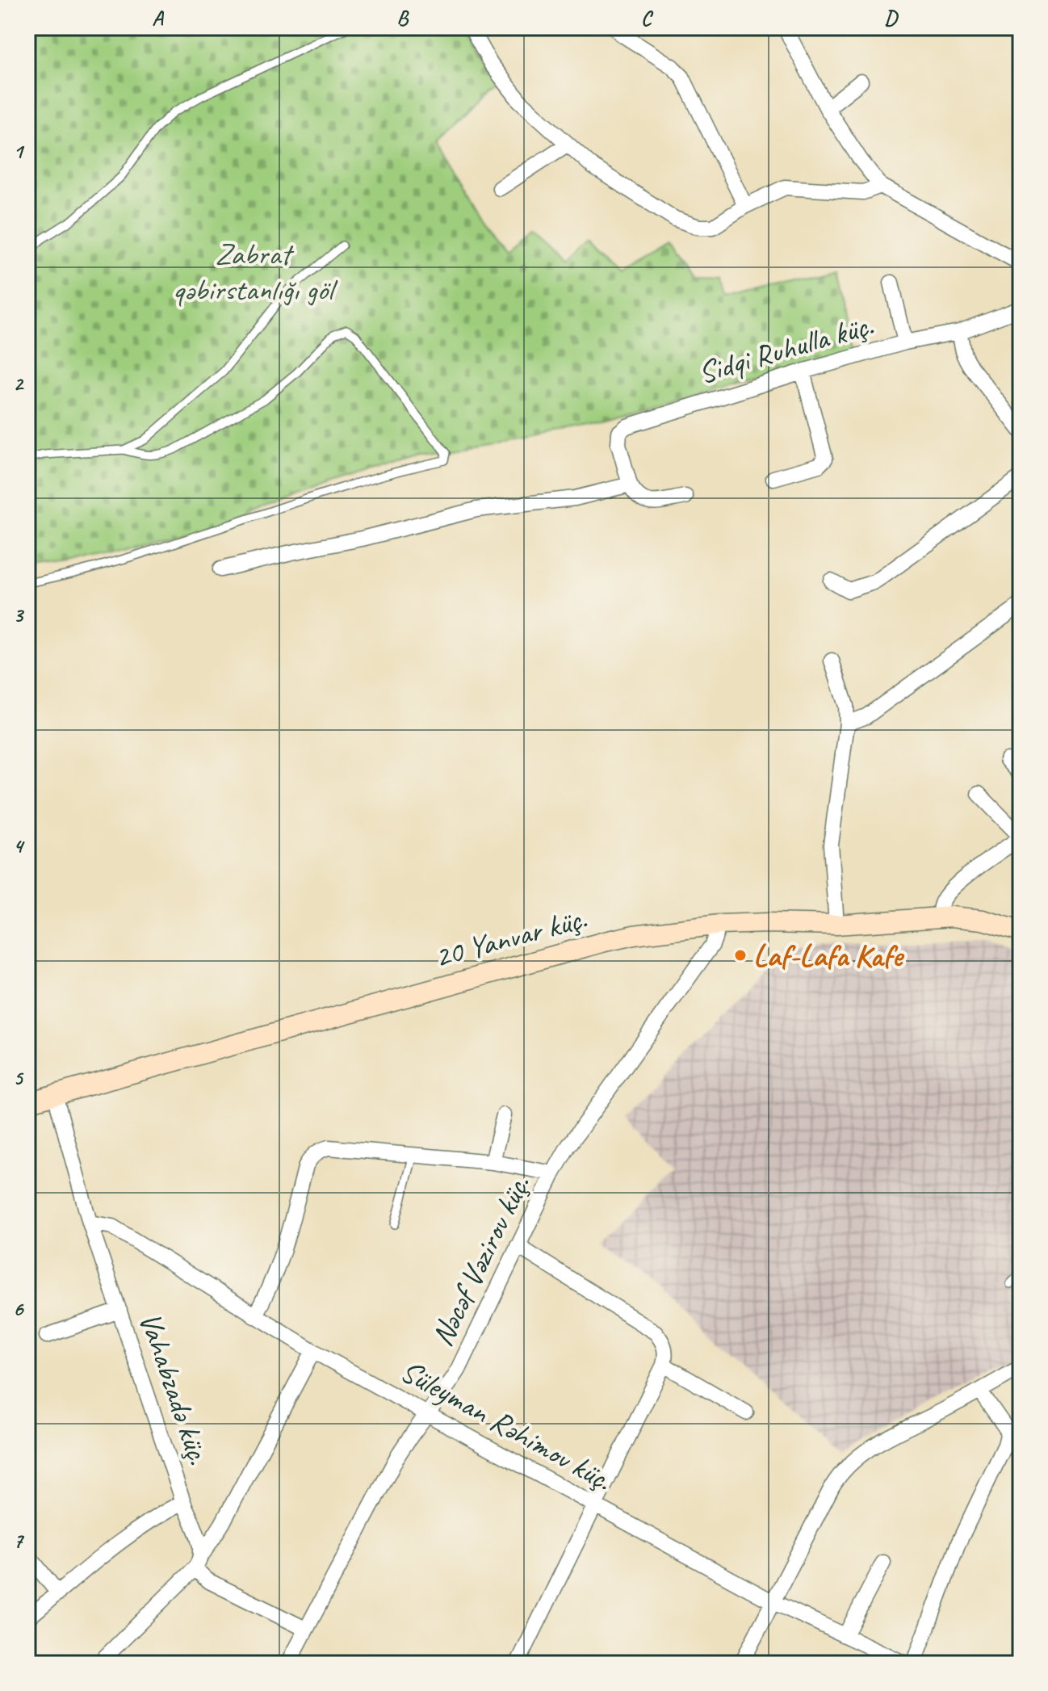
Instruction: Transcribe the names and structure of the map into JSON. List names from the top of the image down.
{
  "streets": {
    "street": [
      "Sidqi Ruhulla küç.",
      "20 Yanvar küç.",
      "Nəcəf Vəzirov küç.",
      "Vahabzadə küç.",
      "Süleyman Rəhimov küç."
    ]
  },
  "crossings": [
    ["20 Yanvar küç.", "Nəcəf Vəzirov küç."],
    ["20 Yanvar küç.", "Vahabzadə küç."],
    ["Nəcəf Vəzirov küç.", "Süleyman Rəhimov küç."],
    ["Vahabzadə küç.", "Süleyman Rəhimov küç."]
  ],
  "parks": ["Zabrat qəbirstanlığı göl"],
  "places": ["Laf-Lafa Kafe"],
  "grid": {
    "columns": [
      "A",
      "B",
      "C",
      "D"
    ],
    "rows": [
      "1",
      "2",
      "3",
      "4",
      "5",
      "6",
      "7"
    ]
  }
}
